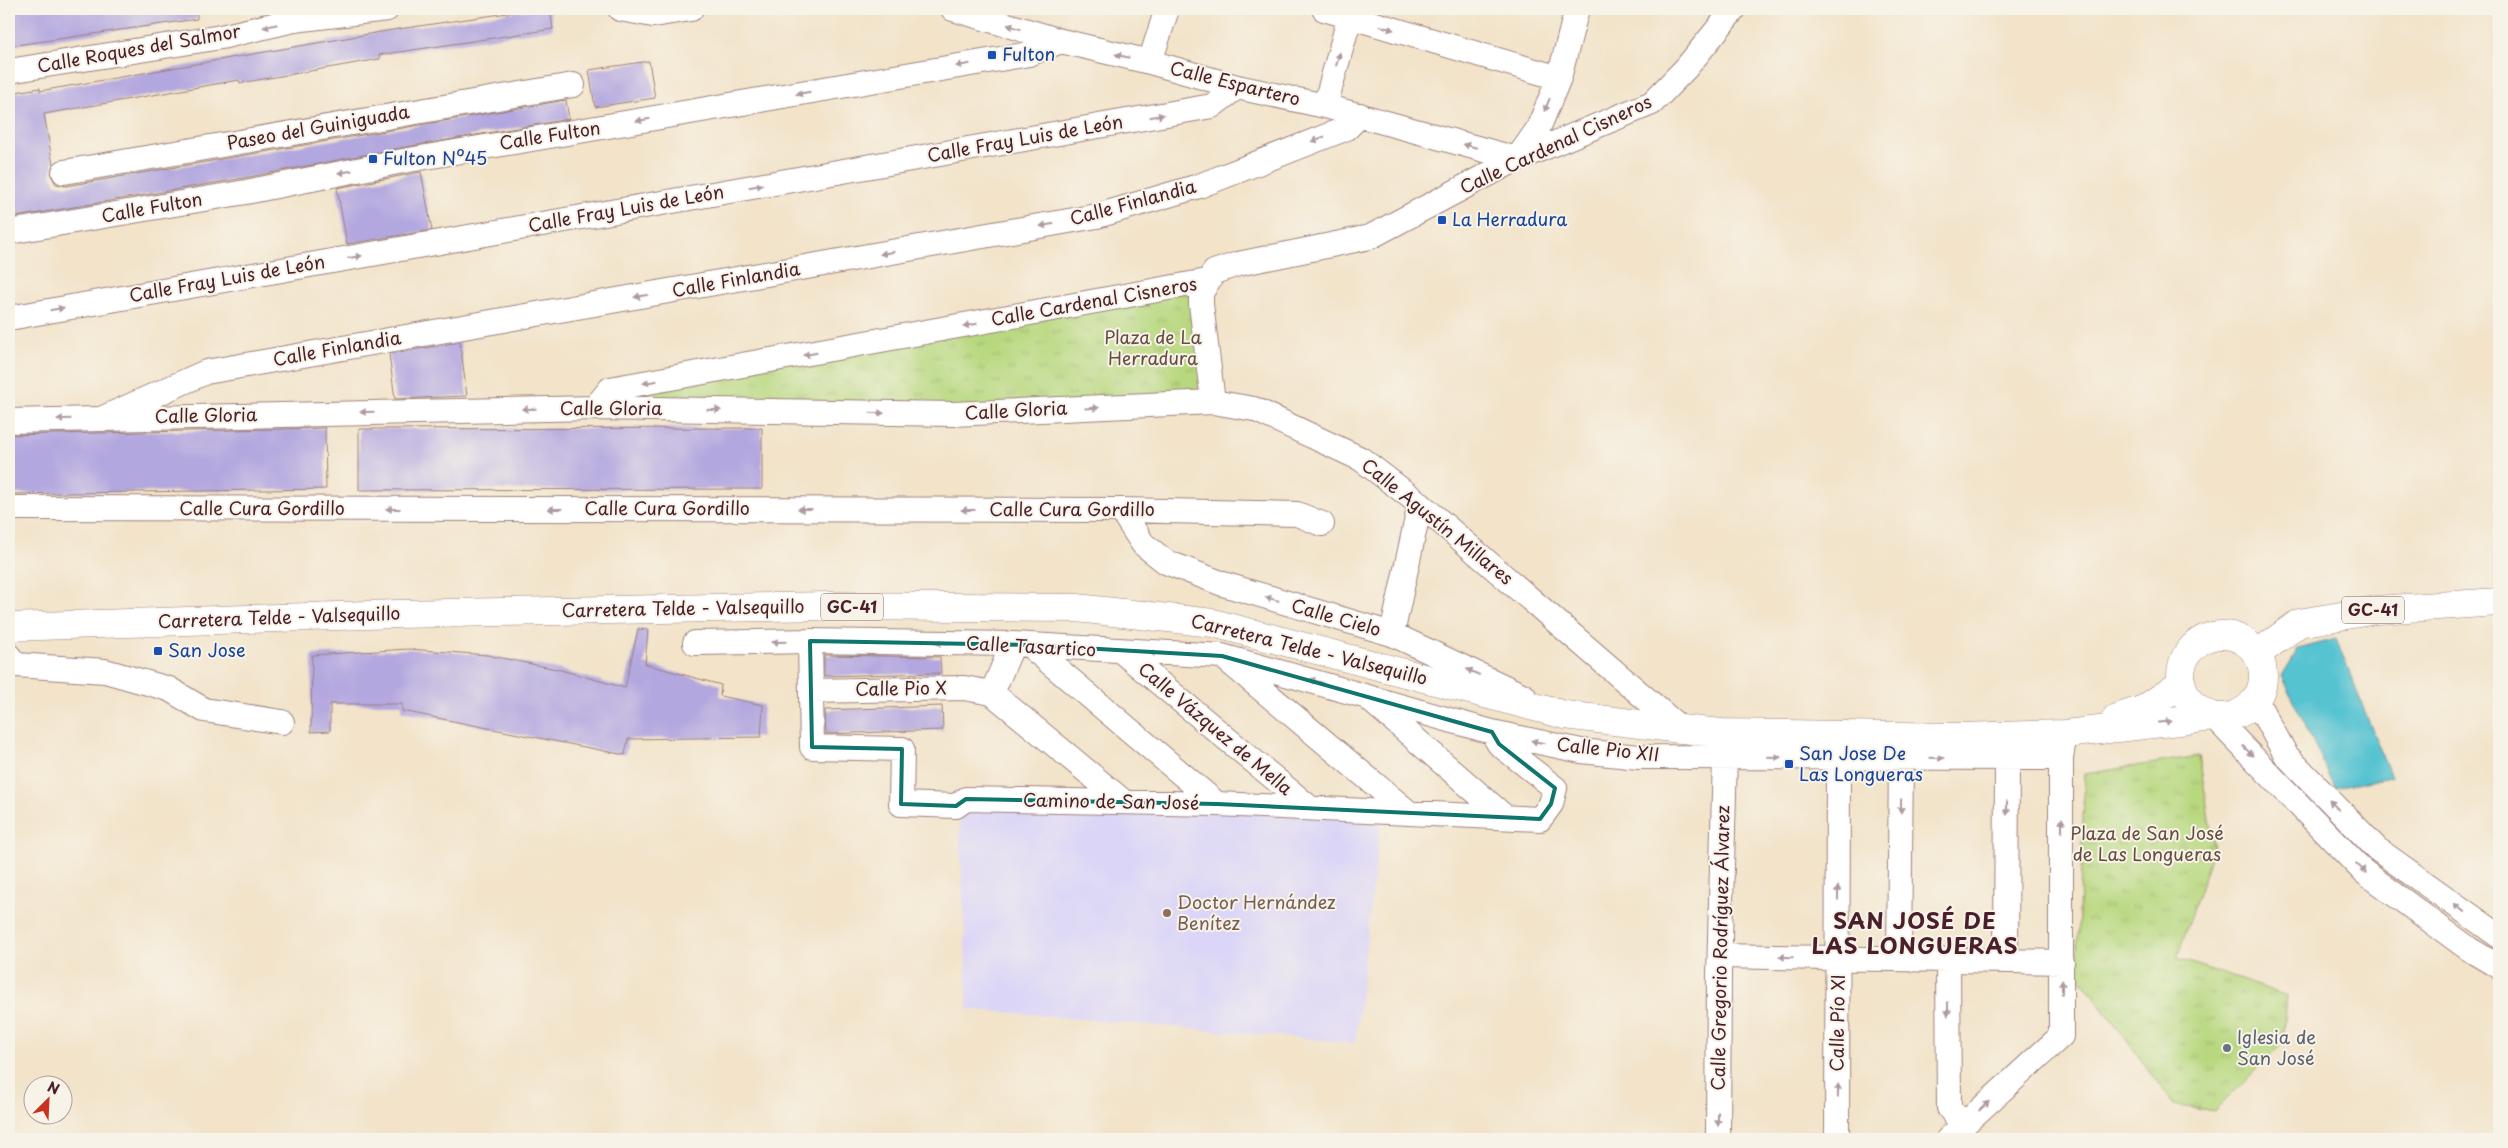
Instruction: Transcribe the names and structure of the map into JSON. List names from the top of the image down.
{
  "streets": {
    "main road": ["GC-41", "Carretera Telde - Valsequillo"],
    "street": [
      "Calle Roques del Salmor",
      "Calle Espartero",
      "Paseo del Guiniguada",
      "Calle Fulton",
      "Calle Fray Luis de León",
      "Calle Cardenal Cisneros",
      "Calle Finlandia",
      "Calle Gloria",
      "Calle Cura Gordillo",
      "Calle Agustín Millares",
      "Calle Cielo",
      "Calle Tasartico",
      "Calle Pio X",
      "Calle Vázquez de Mella",
      "Calle Pio XII",
      "Camino de San José",
      "Calle Gregorio Rodríguez Álvarez",
      "Calle Pío XI"
    ]
  },
  "crossings": [
    ["Calle Espartero", "Calle Fulton"],
    ["Calle Espartero", "Calle Fray Luis de León"],
    ["Calle Espartero", "Calle Cardenal Cisneros"],
    ["Calle Espartero", "Calle Finlandia"],
    ["Calle Cardenal Cisneros", "Calle Gloria"],
    ["Calle Finlandia", "Calle Gloria"],
    ["Calle Gloria", "Calle Agustín Millares"],
    ["Calle Cura Gordillo", "Calle Cielo"],
    ["Calle Agustín Millares", "Carretera Telde - Valsequillo"],
    ["GC-41", "Carretera Telde - Valsequillo"],
    ["Carretera Telde - Valsequillo", "Calle Cielo"],
    ["Carretera Telde - Valsequillo", "Calle Pio XII"],
    ["Carretera Telde - Valsequillo", "Calle Gregorio Rodríguez Álvarez"],
    ["Calle Tasartico", "Calle Vázquez de Mella"],
    ["Calle Tasartico", "Calle Pio XII"],
    ["Calle Tasartico", "Camino de San José"],
    ["Calle Pio X", "Camino de San José"],
    ["Calle Vázquez de Mella", "Camino de San José"],
    ["Calle Pio XII", "Camino de San José"],
    ["Calle Pio XII", "Calle Gregorio Rodríguez Álvarez"],
    ["Calle Pio XII", "Calle Pío XI"]
  ],
  "one_way": [
    "Calle Roques del Salmor",
    "Calle Fulton",
    "Calle Fray Luis de León",
    "Calle Cardenal Cisneros",
    "Calle Finlandia",
    "Calle Cura Gordillo",
    "Calle Tasartico",
    "Calle Gregorio Rodríguez Álvarez"
  ],
  "districts": ["SAN JOSÉ DE LAS LONGUERAS"],
  "parks": ["Plaza de La Herradura", "Plaza de San José de Las Longueras"],
  "places": {
    "transit": [
      "Fulton",
      "Fulton Nº45",
      "La Herradura",
      "San Jose",
      "San Jose De Las Longueras"
    ],
    "other": ["Doctor Hernández Benítez", "Iglesia de San José"]
  },
  "north": "top right"
}
